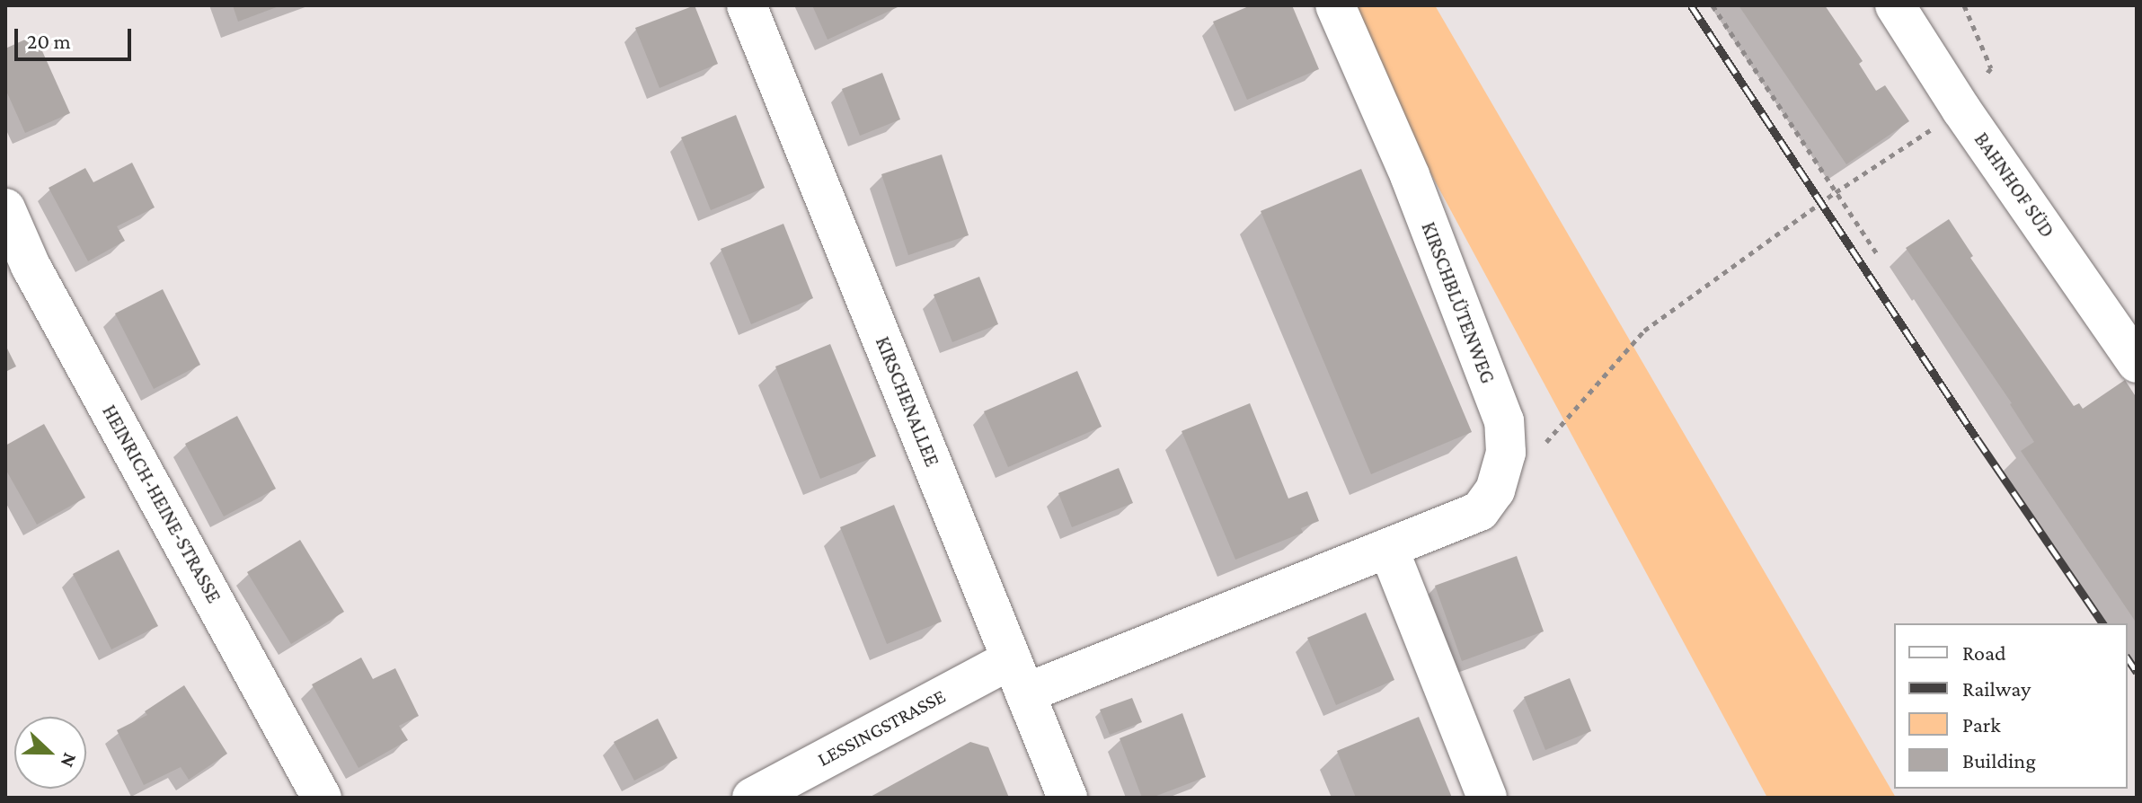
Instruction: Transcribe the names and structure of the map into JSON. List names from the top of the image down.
{
  "streets": {
    "street": [
      "BAHNHOF SÜD",
      "KIRSCHBLÜTENWEG",
      "KIRSCHENALLEE",
      "HEINRICH-HEINE-STRASSE",
      "LESSINGSTRASSE"
    ]
  },
  "crossings": [
    ["KIRSCHBLÜTENWEG", "KIRSCHENALLEE"],
    ["KIRSCHBLÜTENWEG", "LESSINGSTRASSE"],
    ["KIRSCHENALLEE", "LESSINGSTRASSE"]
  ],
  "legend": [
    "Road",
    "Railway",
    "Park",
    "Building"
  ],
  "scale_bar": "20 m",
  "north": "right"
}
